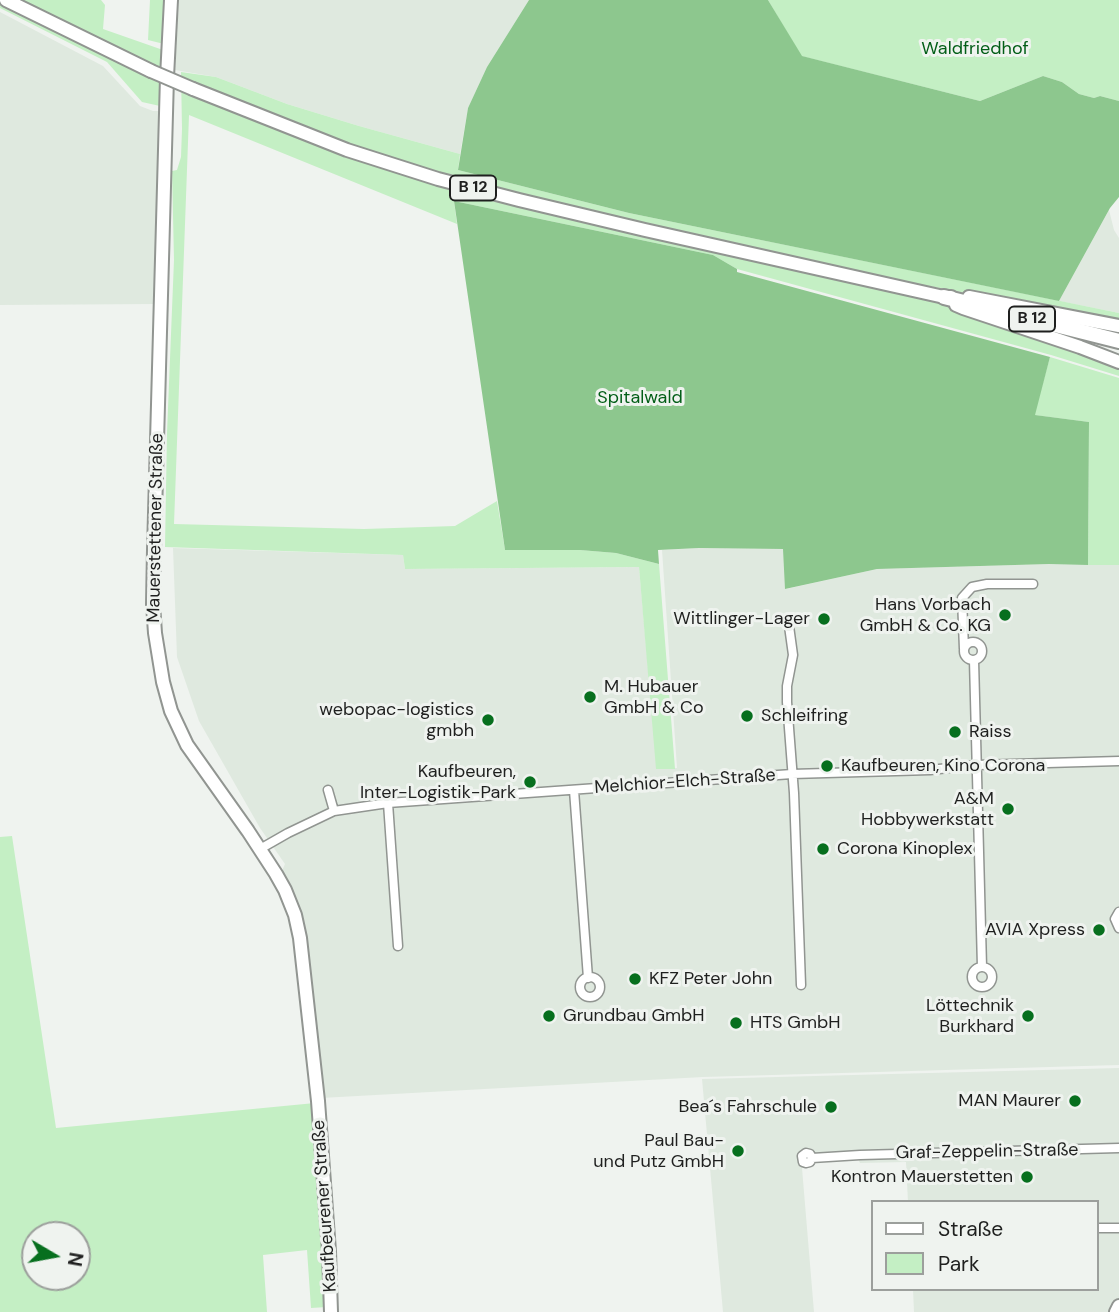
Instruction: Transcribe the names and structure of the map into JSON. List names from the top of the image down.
{
  "streets": {
    "highway": ["B 12"],
    "main road": ["Mauerstettener Straße", "Kaufbeurener Straße"],
    "street": ["Melchior-Elch-Straße", "Graf-Zeppelin-Straße"]
  },
  "crossings": [
    ["Mauerstettener Straße", "Melchior-Elch-Straße"],
    ["Mauerstettener Straße", "Kaufbeurener Straße"]
  ],
  "parks": ["Waldfriedhof", "Spitalwald"],
  "places": [
    "Hans Vorbach GmbH & Co. KG",
    "Wittlinger-Lager",
    "M. Hubauer GmbH & Co",
    "Schleifring",
    "webopac-logistics gmbh",
    "Raiss",
    "Kaufbeuren, Kino Corona",
    "Kaufbeuren, Inter-Logistik-Park",
    "A&M Hobbywerkstatt",
    "Corona Kinoplex",
    "AVIA Xpress",
    "KFZ Peter John",
    "Grundbau GmbH",
    "Löttechnik Burkhard",
    "HTS GmbH",
    "MAN Maurer",
    "Bea´s Fahrschule",
    "Paul Bau- und Putz GmbH",
    "Kontron Mauerstetten"
  ],
  "legend": ["Straße", "Park"],
  "north": "right"
}
